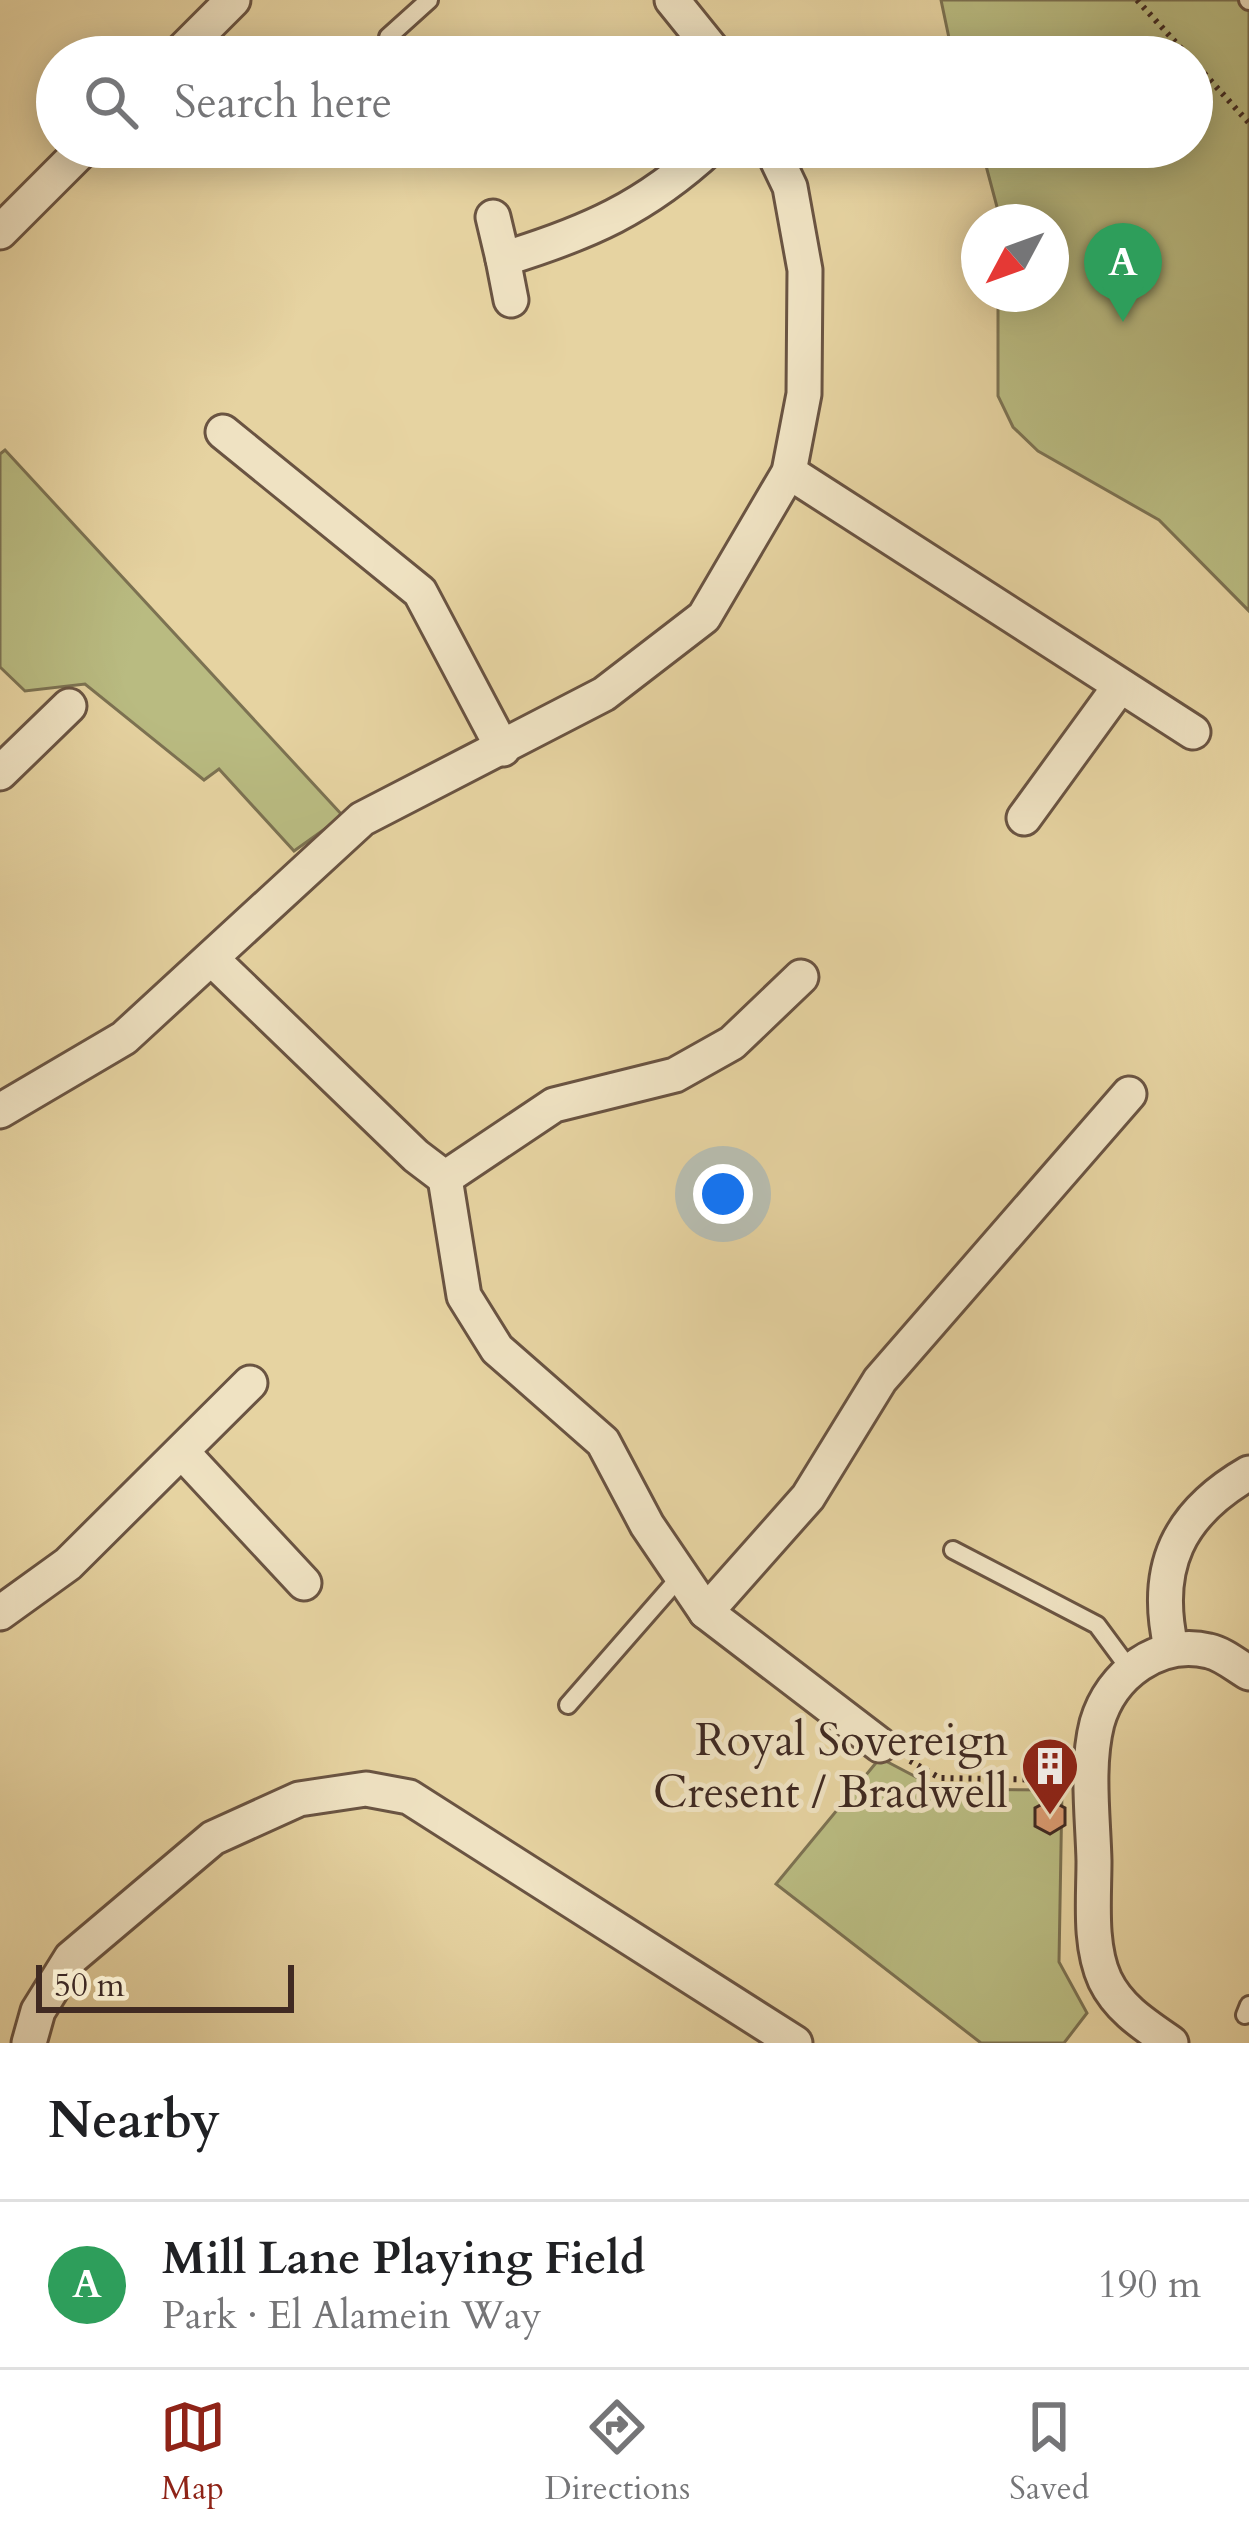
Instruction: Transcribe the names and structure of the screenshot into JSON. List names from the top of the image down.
{
  "places": {
    "building": ["Royal Sovereign Cresent / Bradwell"]
  },
  "scale_bar": "50 m",
  "north": "bottom left",
  "page": {
    "search": "Search here",
    "pins": "A",
    "scale": "50 m",
    "heading": "Nearby",
    "list": [
      {
        "mark": "A",
        "name": "Mill Lane Playing Field",
        "note": "Park · El Alamein Way",
        "value": "190 m"
      }
    ],
    "nav": ["Map", "Directions", "Saved"]
  }
}
